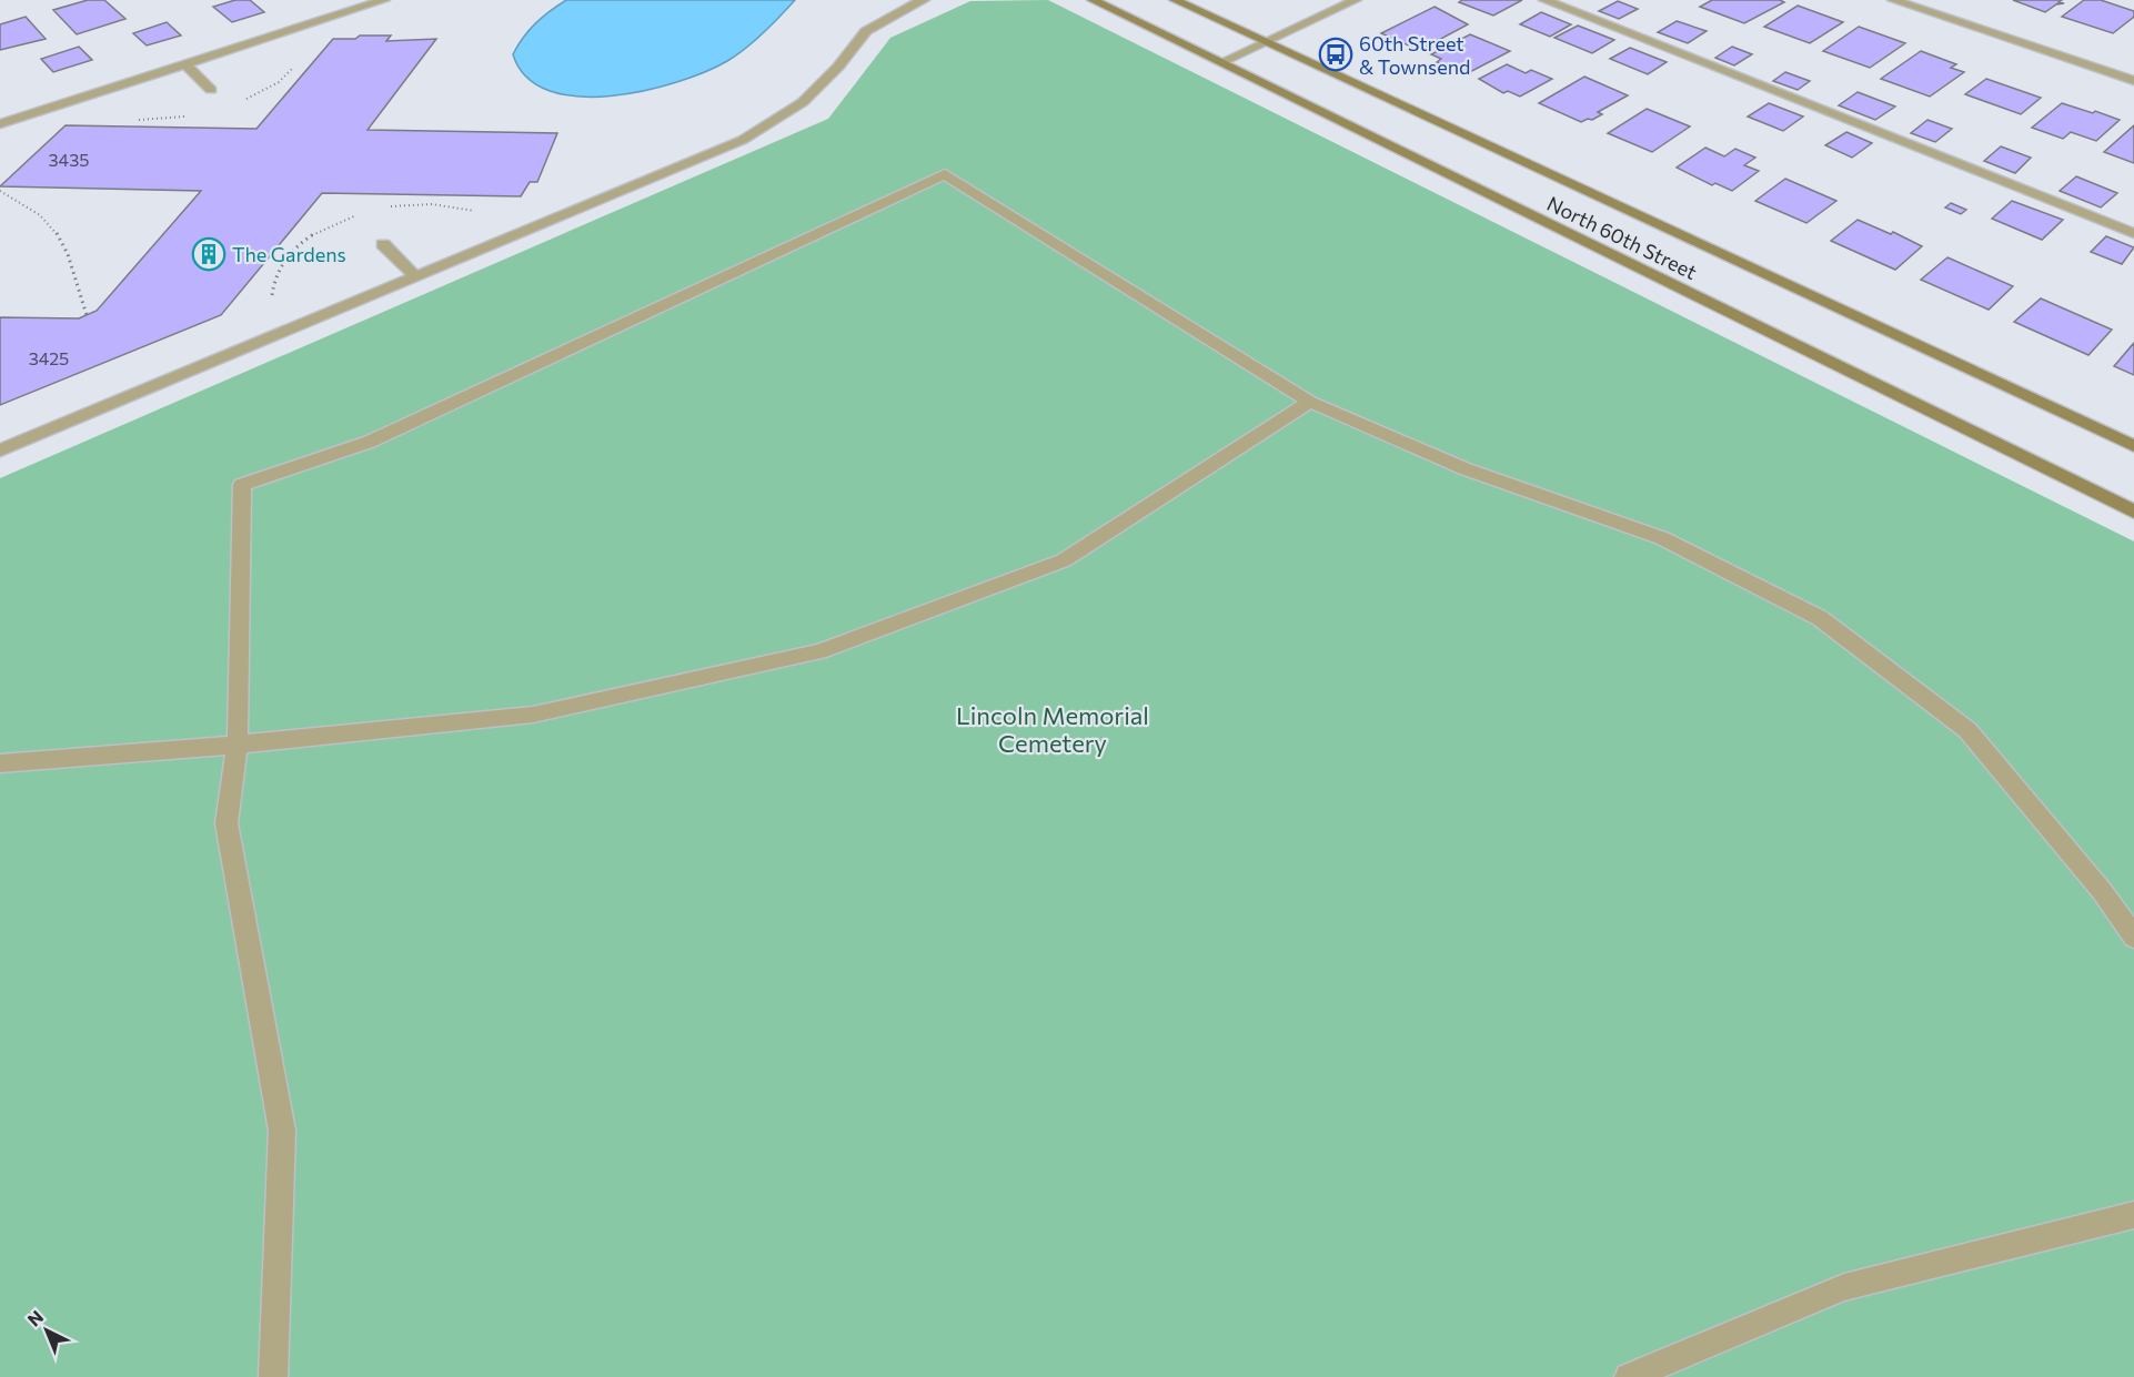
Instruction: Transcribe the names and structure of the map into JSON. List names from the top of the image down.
{
  "streets": {
    "main road": ["North 60th Street"]
  },
  "parks": ["Lincoln Memorial Cemetery"],
  "places": {
    "bus stop": ["60th Street & Townsend"],
    "building": ["The Gardens"]
  },
  "house_numbers": ["3435", "3425"],
  "north": "top left"
}
